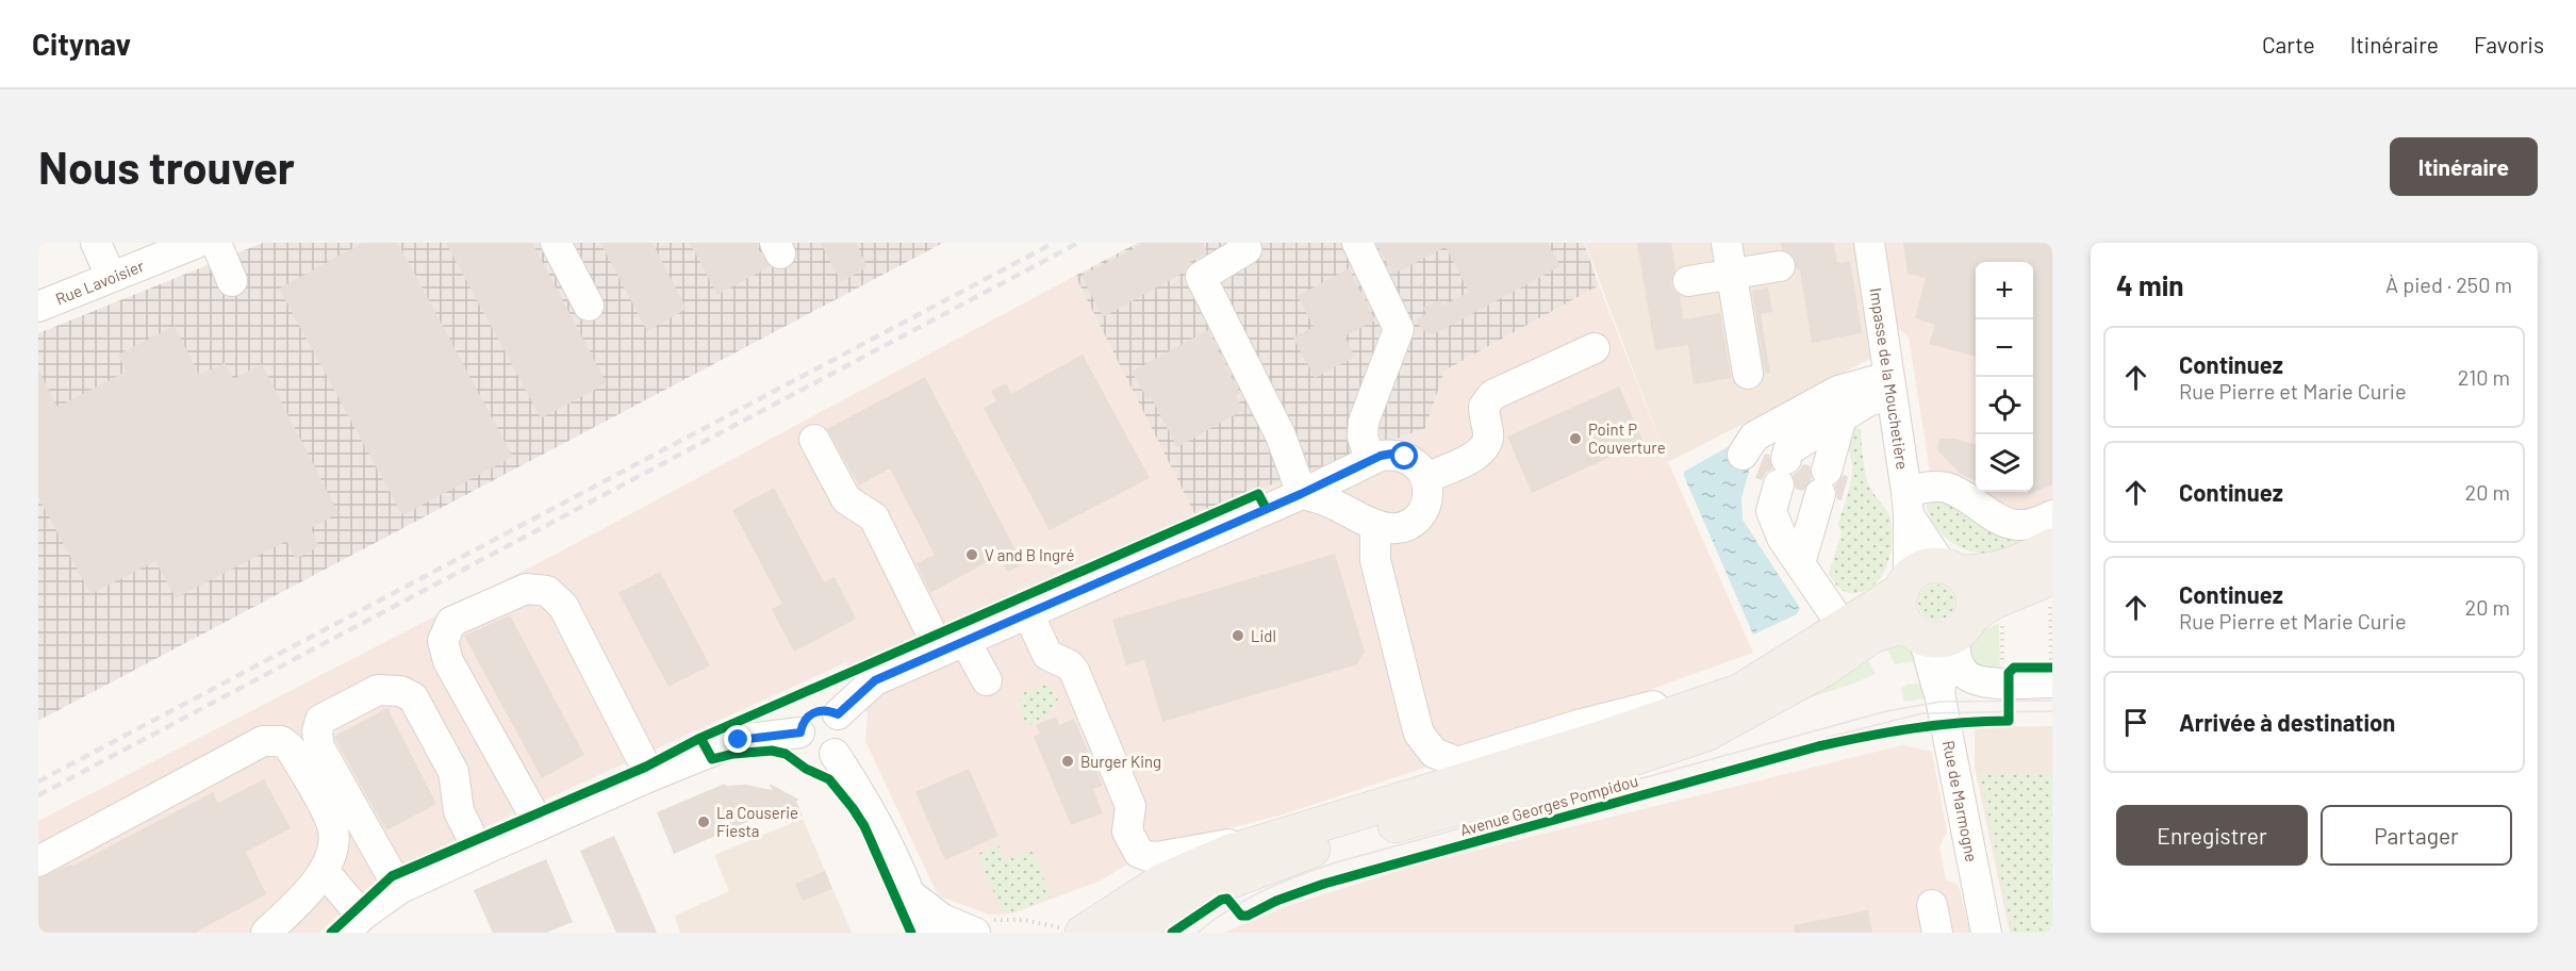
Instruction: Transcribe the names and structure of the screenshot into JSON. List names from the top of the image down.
{
  "streets": {
    "main road": ["Avenue Georges Pompidou"],
    "street": ["Rue Lavoisier", "Impasse de la Mouchetière", "Rue de Marmogne"]
  },
  "crossings": [
    ["Impasse de la Mouchetière", "Rue de Marmogne"],
    ["Impasse de la Mouchetière", "Avenue Georges Pompidou"],
    ["Rue de Marmogne", "Avenue Georges Pompidou"]
  ],
  "places": [
    "Point P Couverture",
    "V and B Ingré",
    "Lidl",
    "Burger King",
    "La Couserie Fiesta"
  ],
  "page": {
    "header": "Citynav",
    "nav": ["Carte", "Itinéraire", "Favoris"],
    "buttons": [
      "Itinéraire",
      ["Enregistrer", "Partager"]
    ],
    "title": "Nous trouver",
    "heading": ["4 min", "À pied · 250 m"],
    "map_buttons": ["+", "−"],
    "list": [
      ["Continuez", "Rue Pierre et Marie Curie", "210 m"],
      ["Continuez", "20 m"],
      ["Continuez", "Rue Pierre et Marie Curie", "20 m"],
      "Arrivée à destination"
    ]
  }
}
